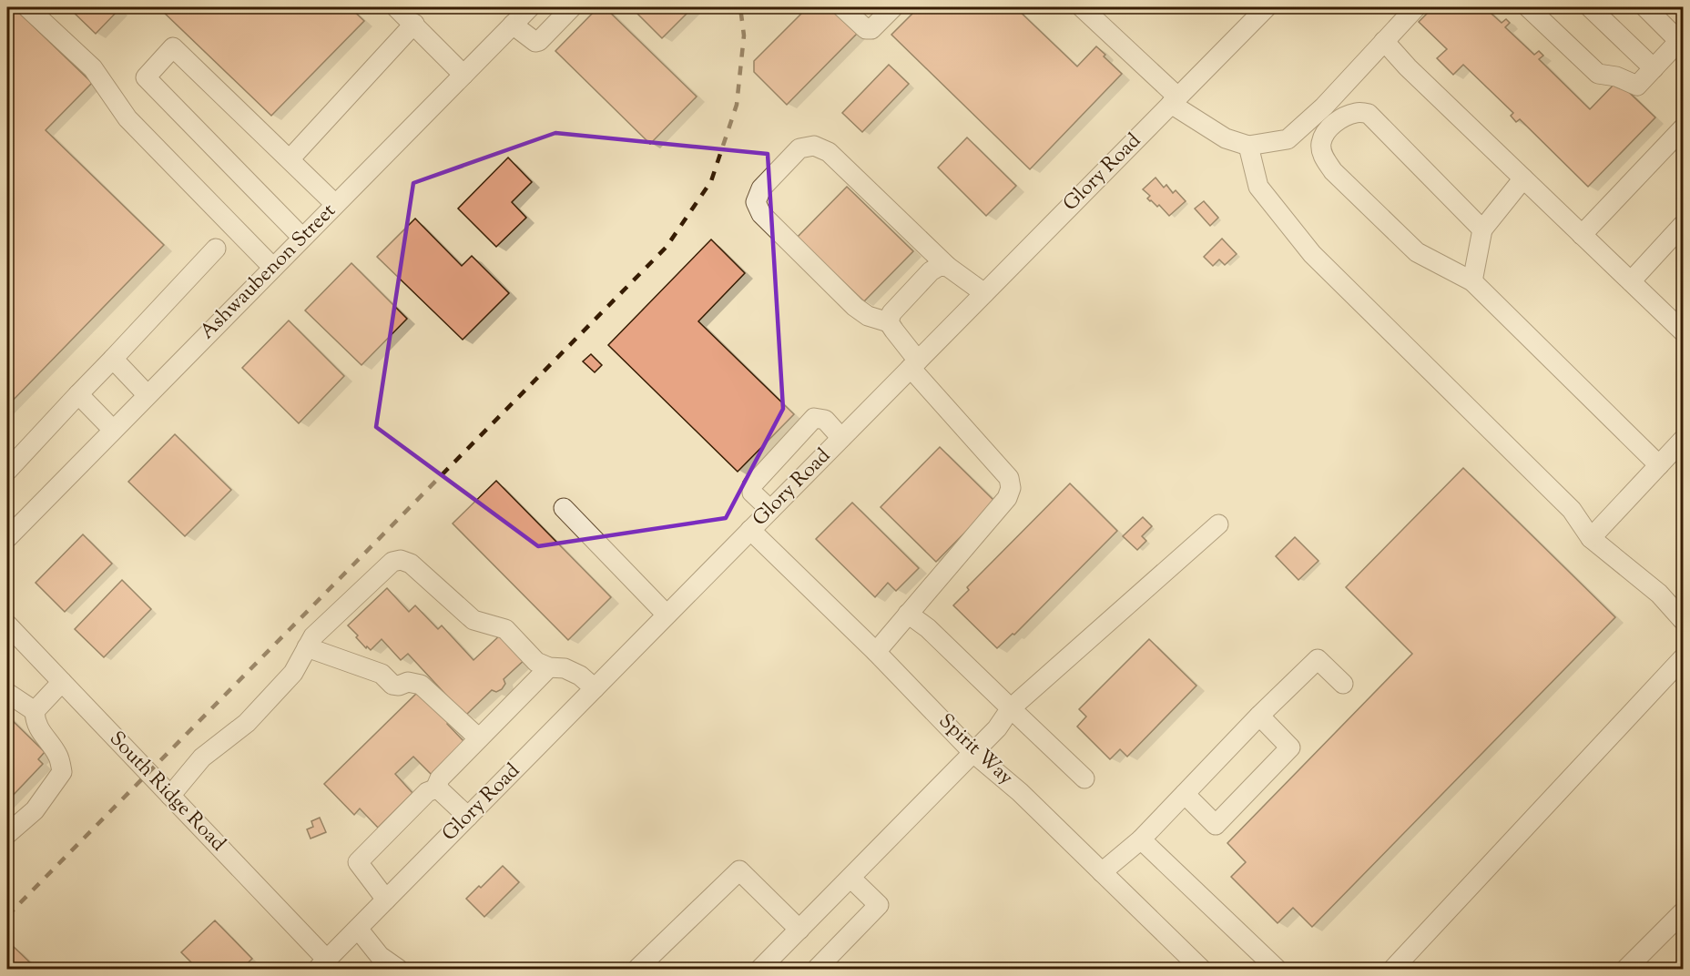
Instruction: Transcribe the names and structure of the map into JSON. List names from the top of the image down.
{
  "streets": {
    "street": [
      "Glory Road",
      "Ashwaubenon Street",
      "Spirit Way",
      "South Ridge Road"
    ]
  },
  "crossings": [
    ["Glory Road", "Spirit Way"],
    ["Glory Road", "South Ridge Road"]
  ]
}
